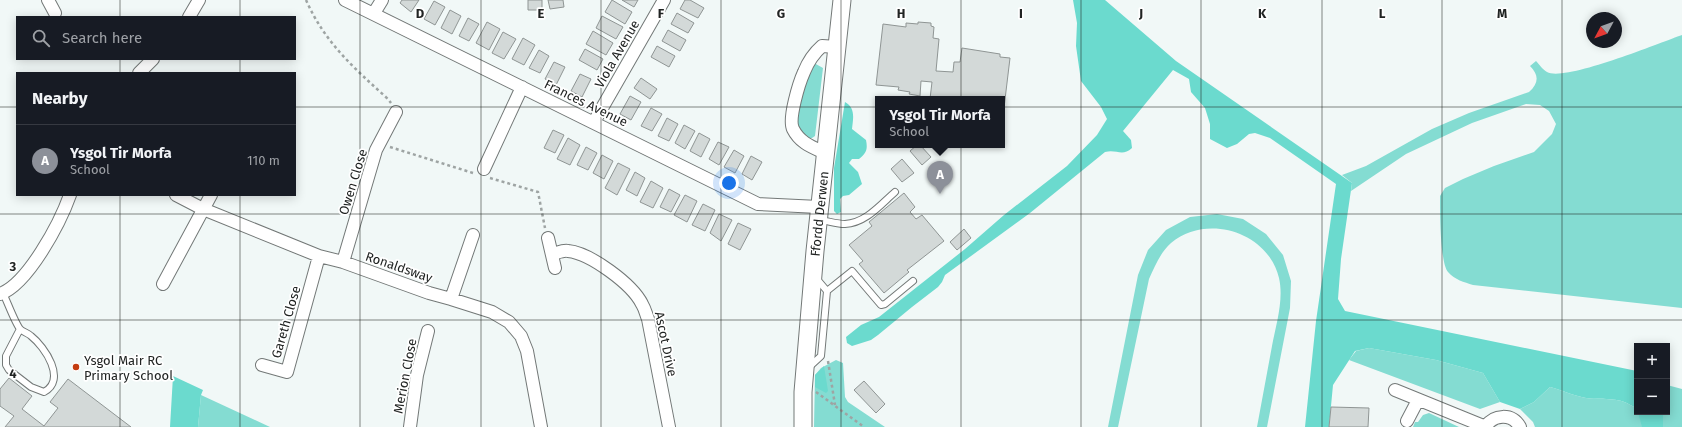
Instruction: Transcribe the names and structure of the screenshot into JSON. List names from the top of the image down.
{
  "streets": {
    "street": [
      "Viola Avenue",
      "Frances Avenue",
      "Owen Close",
      "Ffordd Derwen",
      "Ronaldsway",
      "Gareth Close",
      "Ascot Drive",
      "Merion Close"
    ]
  },
  "crossings": [
    ["Viola Avenue", "Frances Avenue"],
    ["Frances Avenue", "Ffordd Derwen"],
    ["Owen Close", "Ronaldsway"],
    ["Ronaldsway", "Gareth Close"]
  ],
  "places": ["Ysgol Mair RC Primary School"],
  "north": "bottom left",
  "page": {
    "search": "Search here",
    "heading": "Nearby",
    "popup": ["Ysgol Tir Morfa", "School"],
    "list": [
      {
        "mark": "A",
        "name": "Ysgol Tir Morfa",
        "note": "School",
        "value": "110 m"
      }
    ],
    "pins": "A",
    "map_buttons": ["+", "−"]
  },
  "grid": {
    "columns": [
      "D",
      "E",
      "F",
      "G",
      "H",
      "I",
      "J",
      "K",
      "L",
      "M"
    ],
    "rows": ["3", "4"]
  }
}
